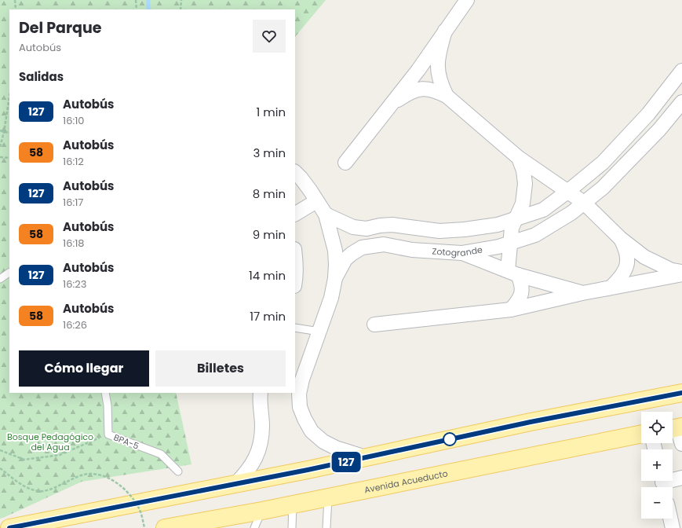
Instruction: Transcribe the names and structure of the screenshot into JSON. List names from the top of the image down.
{
  "streets": {
    "main road": ["Avenida Acueducto"],
    "street": ["Zotogrande"],
    "lane": ["BPA-5"]
  },
  "parks": ["Bosque Pedagógico del Agua"],
  "lines": ["bus line 127"],
  "page": {
    "on_map": "127",
    "heading": [
      ["Del Parque", "Autobús"],
      "Salidas"
    ],
    "list": [
      {
        "mark": "127",
        "name": "Autobús",
        "note": "16:10",
        "value": "1 min"
      },
      {
        "mark": "58",
        "name": "Autobús",
        "note": "16:12",
        "value": "3 min"
      },
      {
        "mark": "127",
        "name": "Autobús",
        "note": "16:17",
        "value": "8 min"
      },
      {
        "mark": "58",
        "name": "Autobús",
        "note": "16:18",
        "value": "9 min"
      },
      {
        "mark": "127",
        "name": "Autobús",
        "note": "16:23",
        "value": "14 min"
      },
      {
        "mark": "58",
        "name": "Autobús",
        "note": "16:26",
        "value": "17 min"
      }
    ],
    "buttons": ["Cómo llegar", "Billetes"],
    "map_buttons": ["+", "−"]
  }
}
